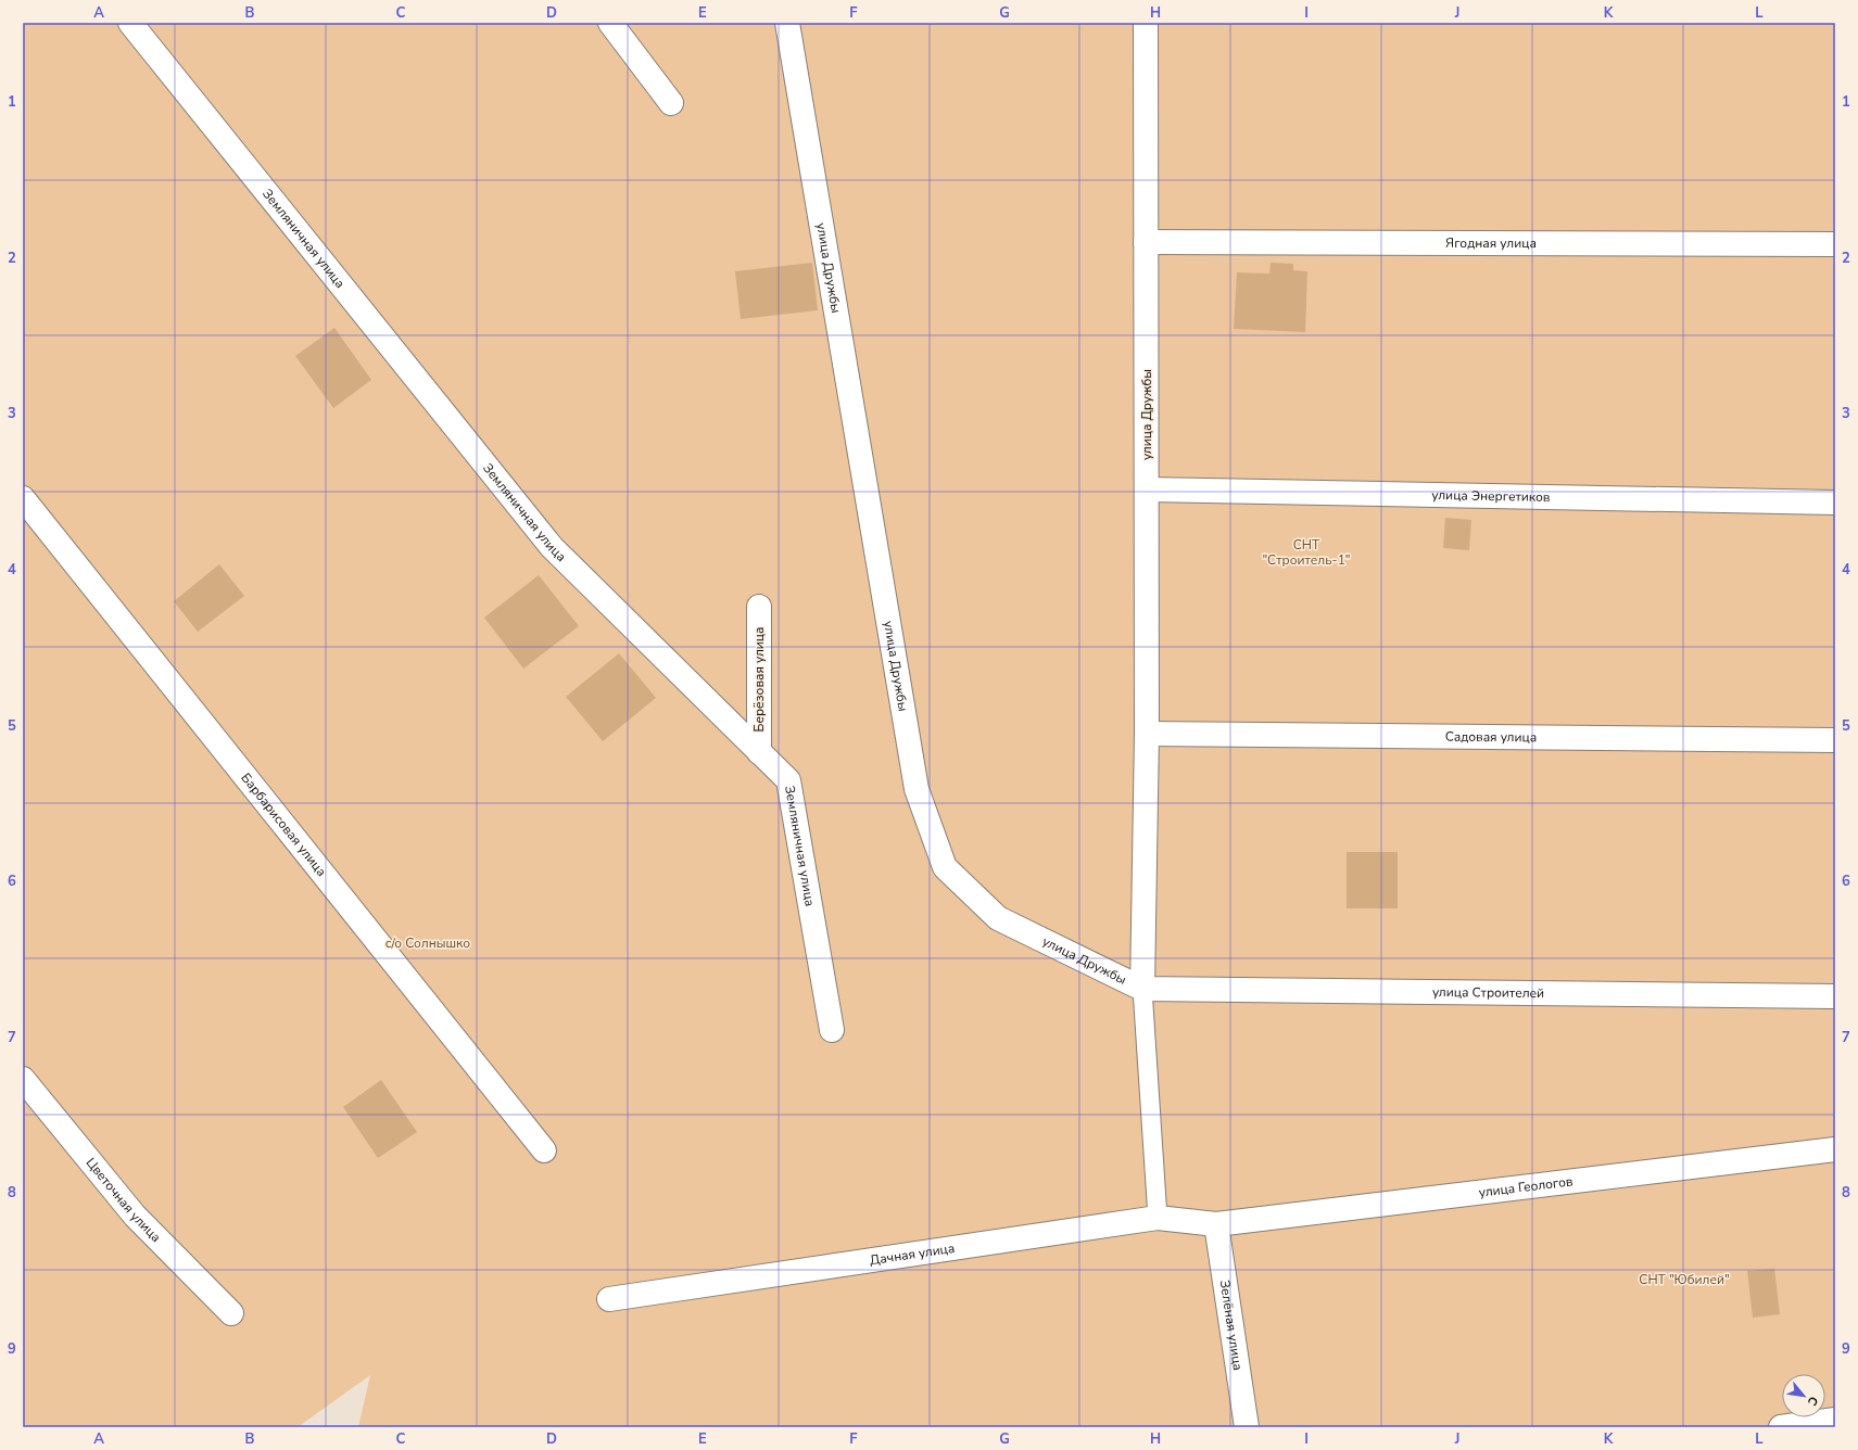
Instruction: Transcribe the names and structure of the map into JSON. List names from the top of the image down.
{
  "streets": {
    "street": [
      "Земляничная улица",
      "Ягодная улица",
      "улица Дружбы",
      "улица Энергетиков",
      "Берёзовая улица",
      "Садовая улица",
      "Барбарисовая улица",
      "улица Строителей",
      "улица Геологов",
      "Цветочная улица",
      "Дачная улица",
      "Зелёная улица"
    ]
  },
  "crossings": [
    ["Земляничная улица", "Берёзовая улица"],
    ["Ягодная улица", "улица Дружбы"],
    ["улица Дружбы", "улица Энергетиков"],
    ["улица Дружбы", "Садовая улица"],
    ["улица Дружбы", "улица Строителей"],
    ["улица Геологов", "Дачная улица"],
    ["улица Геологов", "Зелёная улица"],
    ["Дачная улица", "Зелёная улица"]
  ],
  "parks": ["СНТ \"Строитель-1\"", "с/о Солнышко", "СНТ \"Юбилей\""],
  "north": "bottom right",
  "grid": {
    "columns": [
      "A",
      "B",
      "C",
      "D",
      "E",
      "F",
      "G",
      "H",
      "I",
      "J",
      "K",
      "L"
    ],
    "rows": [
      "1",
      "2",
      "3",
      "4",
      "5",
      "6",
      "7",
      "8",
      "9"
    ]
  }
}
